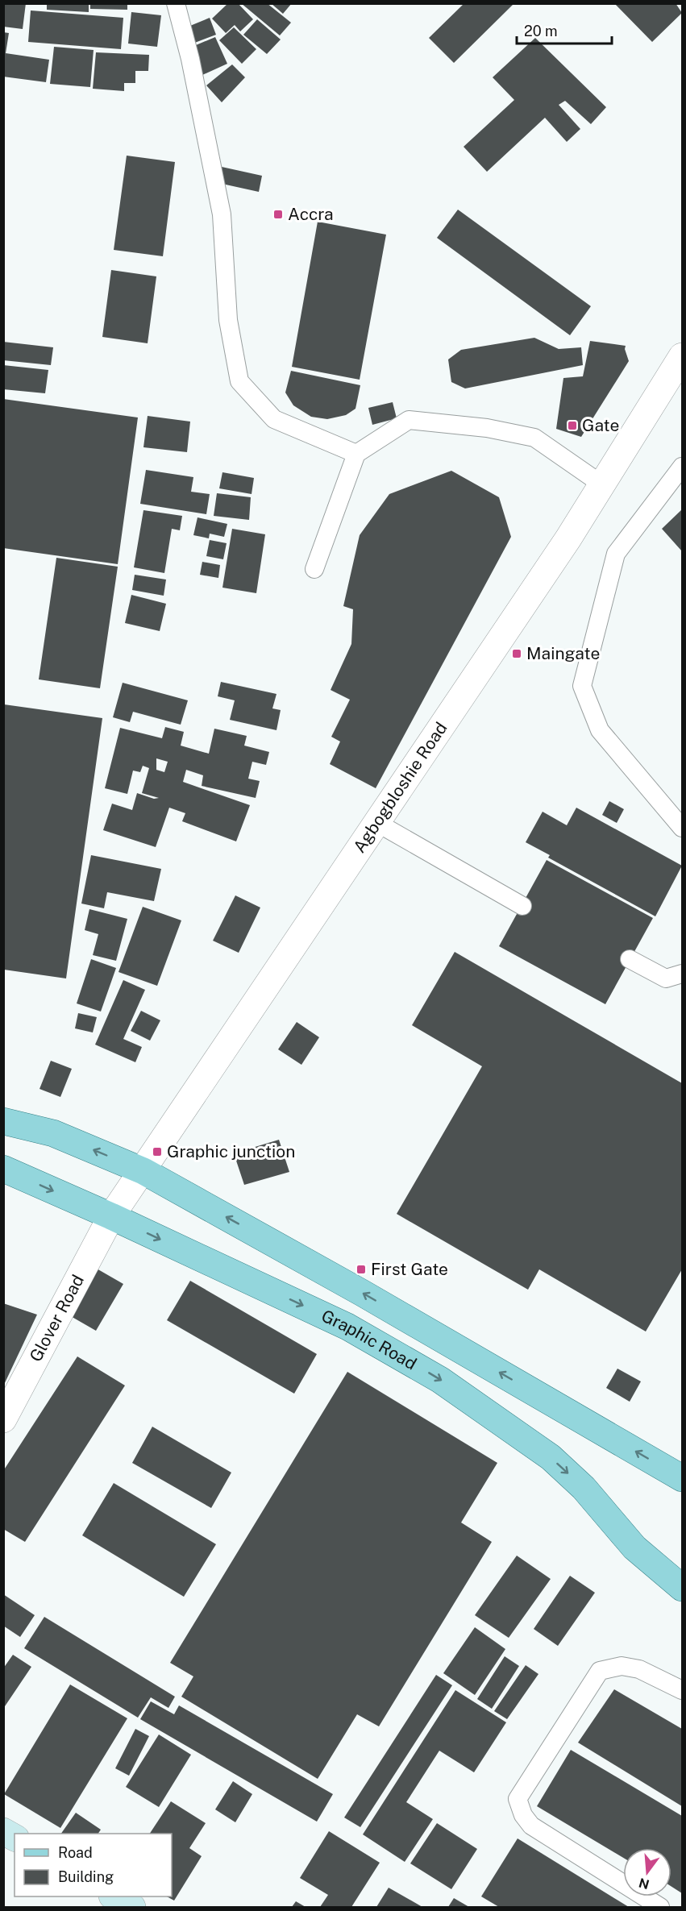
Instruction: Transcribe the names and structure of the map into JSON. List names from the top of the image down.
{
  "streets": {
    "main road": ["Graphic Road"],
    "street": ["Agbogbloshie Road", "Glover Road"]
  },
  "crossings": [
    ["Agbogbloshie Road", "Glover Road"],
    ["Agbogbloshie Road", "Graphic Road"],
    ["Glover Road", "Graphic Road"]
  ],
  "places": {
    "transit": [
      "Accra",
      "Gate",
      "Maingate",
      "Graphic junction",
      "First Gate"
    ]
  },
  "legend": ["Road", "Building"],
  "scale_bar": "20 m",
  "north": "bottom"
}
